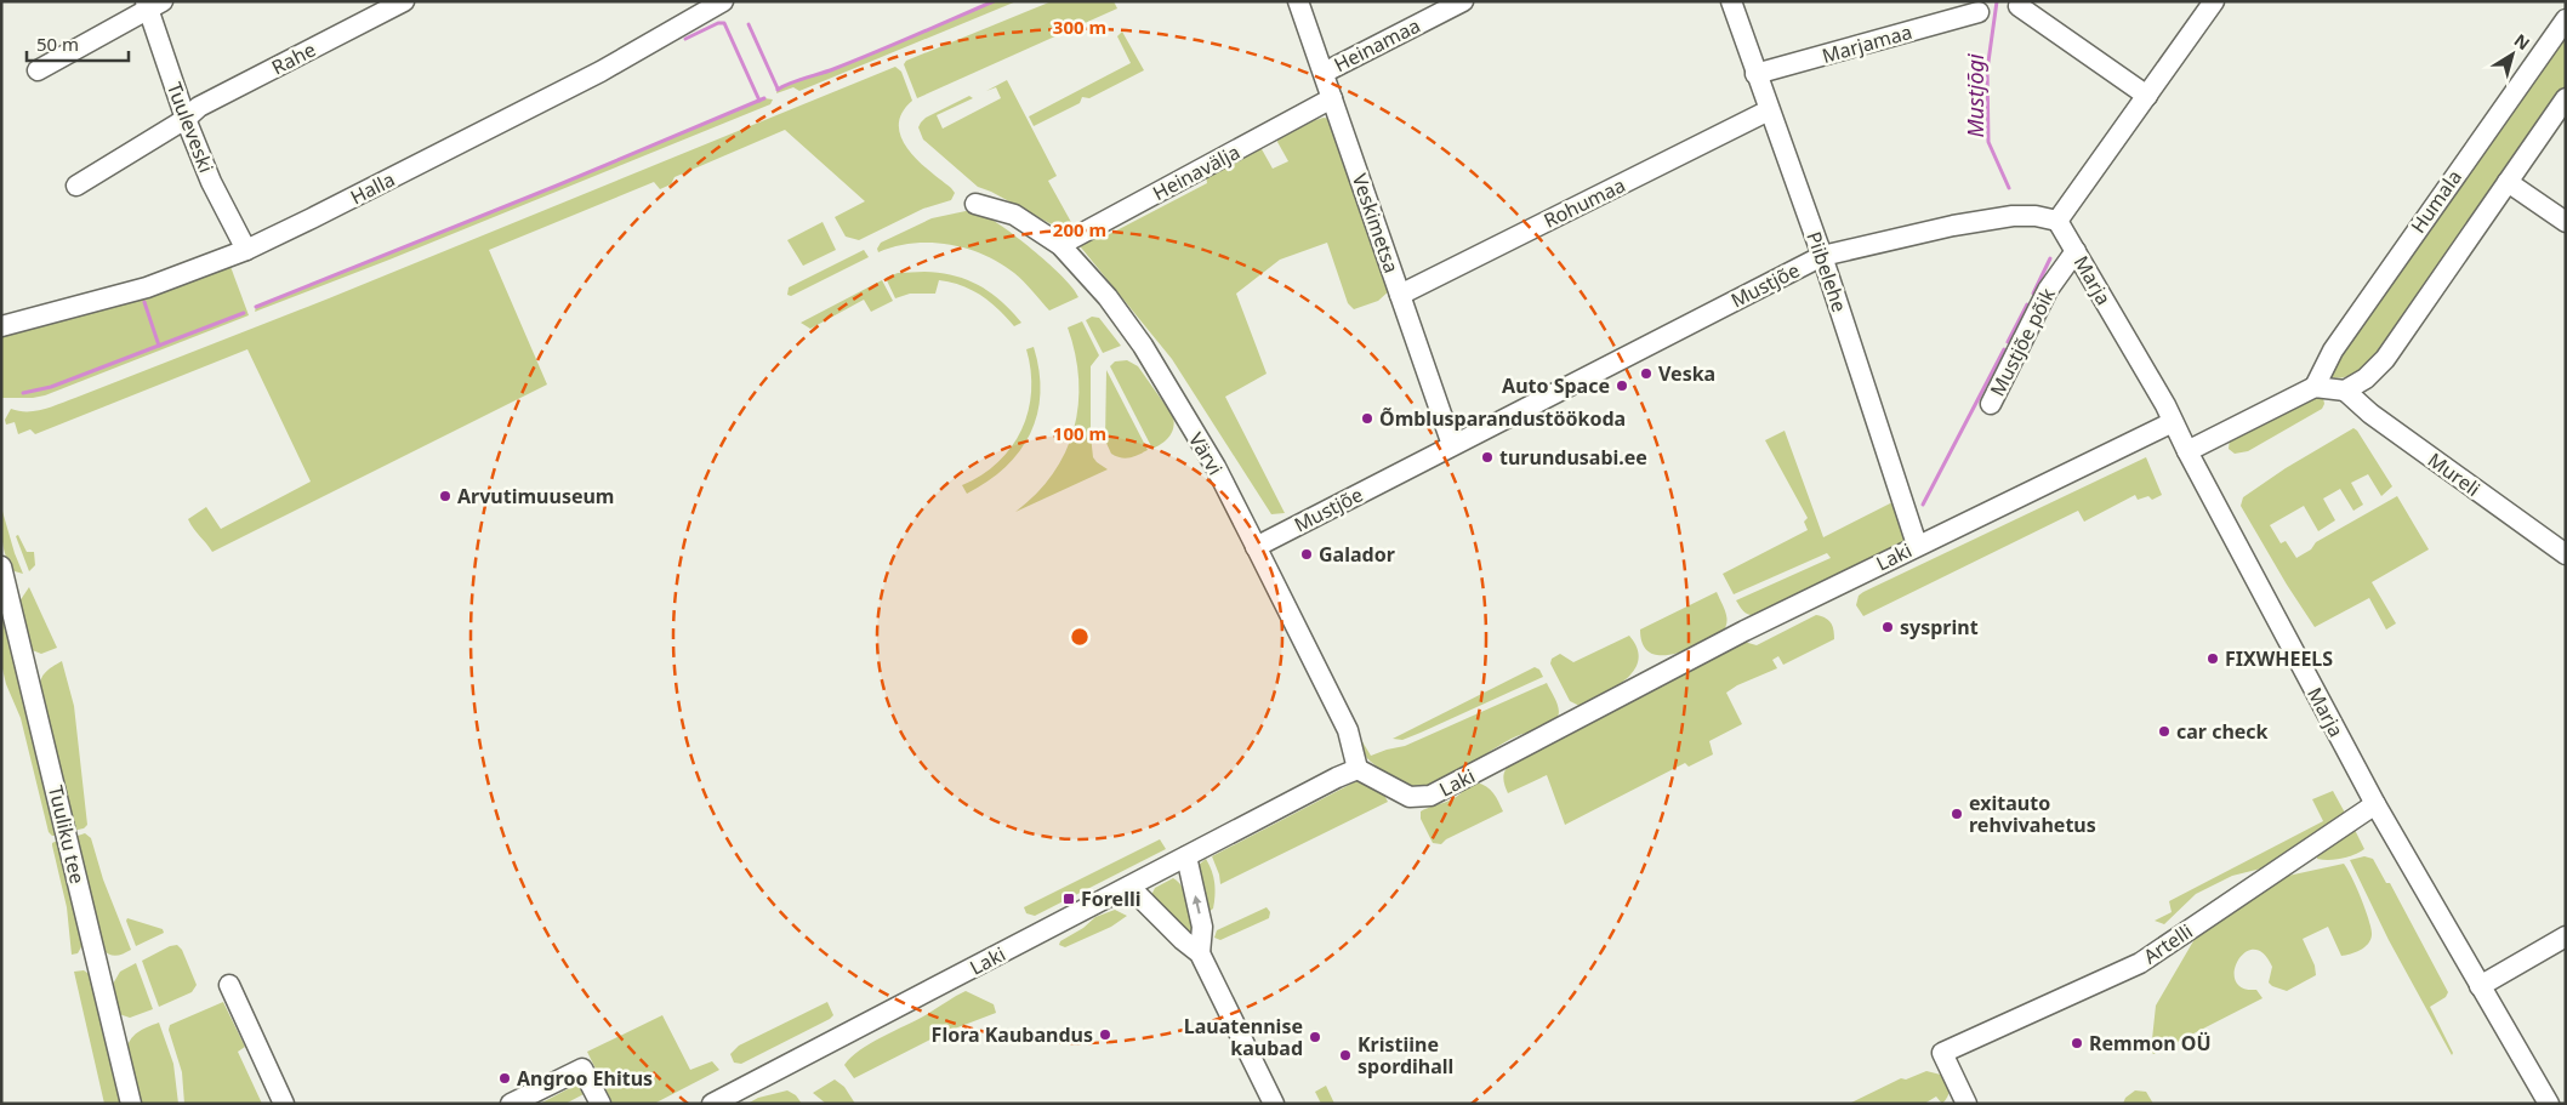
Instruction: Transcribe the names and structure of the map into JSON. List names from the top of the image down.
{
  "streets": {
    "street": [
      "Marjamaa",
      "Heinamaa",
      "Rahe",
      "Tuuleveski",
      "Heinavälja",
      "Halla",
      "Humala",
      "Rohumaa",
      "Veskimetsa",
      "Piibelehe",
      "Marja",
      "Mustjõe",
      "Mustjõe põik",
      "Värvi",
      "Mureli",
      "Laki",
      "Tuuliku tee",
      "Artelli"
    ]
  },
  "crossings": [
    ["Marjamaa", "Piibelehe"],
    ["Heinamaa", "Veskimetsa"],
    ["Rahe", "Tuuleveski"],
    ["Tuuleveski", "Halla"],
    ["Heinavälja", "Veskimetsa"],
    ["Heinavälja", "Värvi"],
    ["Rohumaa", "Veskimetsa"],
    ["Rohumaa", "Piibelehe"],
    ["Veskimetsa", "Mustjõe"],
    ["Piibelehe", "Mustjõe"],
    ["Piibelehe", "Laki"],
    ["Marja", "Mustjõe"],
    ["Marja", "Mustjõe põik"],
    ["Marja", "Laki"],
    ["Marja", "Artelli"],
    ["Mustjõe", "Värvi"],
    ["Värvi", "Laki"]
  ],
  "water": ["Mustjõgi"],
  "places": {
    "other": [
      "Veska",
      "Auto Space",
      "Õmblusparandustöökoda",
      "turundusabi.ee",
      "Arvutimuuseum",
      "Galador",
      "sysprint",
      "FIXWHEELS",
      "car check",
      "exitauto rehvivahetus",
      "Flora Kaubandus",
      "Lauatennise kaubad",
      "Remmon OÜ",
      "Kristiine spordihall",
      "Angroo Ehitus"
    ],
    "transit": ["Forelli"]
  },
  "scale_bar": "50 m",
  "north": "top right",
  "rings": ["300 m", "200 m", "100 m"]
}
